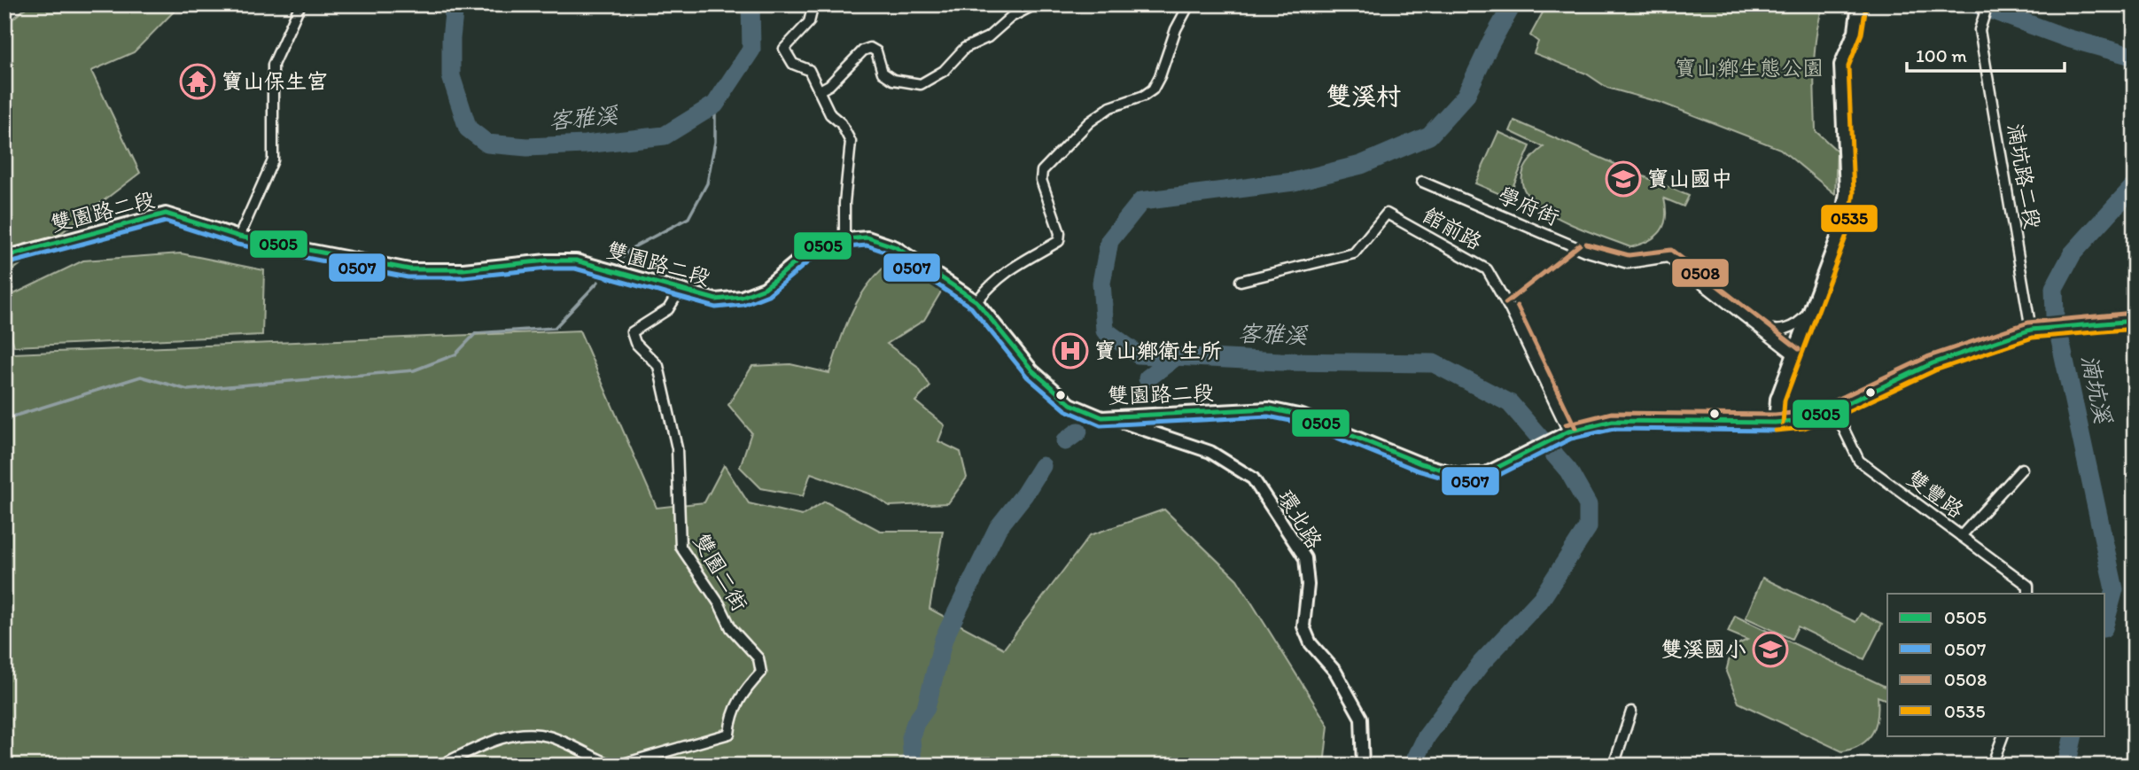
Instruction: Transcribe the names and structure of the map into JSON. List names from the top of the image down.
{
  "streets": {
    "street": [
      "湳坑路二段",
      "學府街",
      "雙園路二段",
      "館前路",
      "雙豐路",
      "環北路",
      "雙園二街"
    ]
  },
  "crossings": [
    ["雙園路二段", "館前路"],
    ["雙園路二段", "環北路"],
    ["雙園路二段", "雙園二街"]
  ],
  "districts": ["雙溪村"],
  "water": ["客雅溪", "湳坑溪"],
  "parks": ["寶山鄉生態公園"],
  "places": {
    "temple": ["寶山保生宮"],
    "school or university": ["寶山國中", "雙溪國小"],
    "hospital": ["寶山鄉衛生所"]
  },
  "lines": [
    "transit line 0535",
    "transit line 0505",
    "transit line 0507",
    "transit line 0508"
  ],
  "legend": [
    "0505",
    "0507",
    "0508",
    "0535"
  ],
  "scale_bar": "100 m"
}
